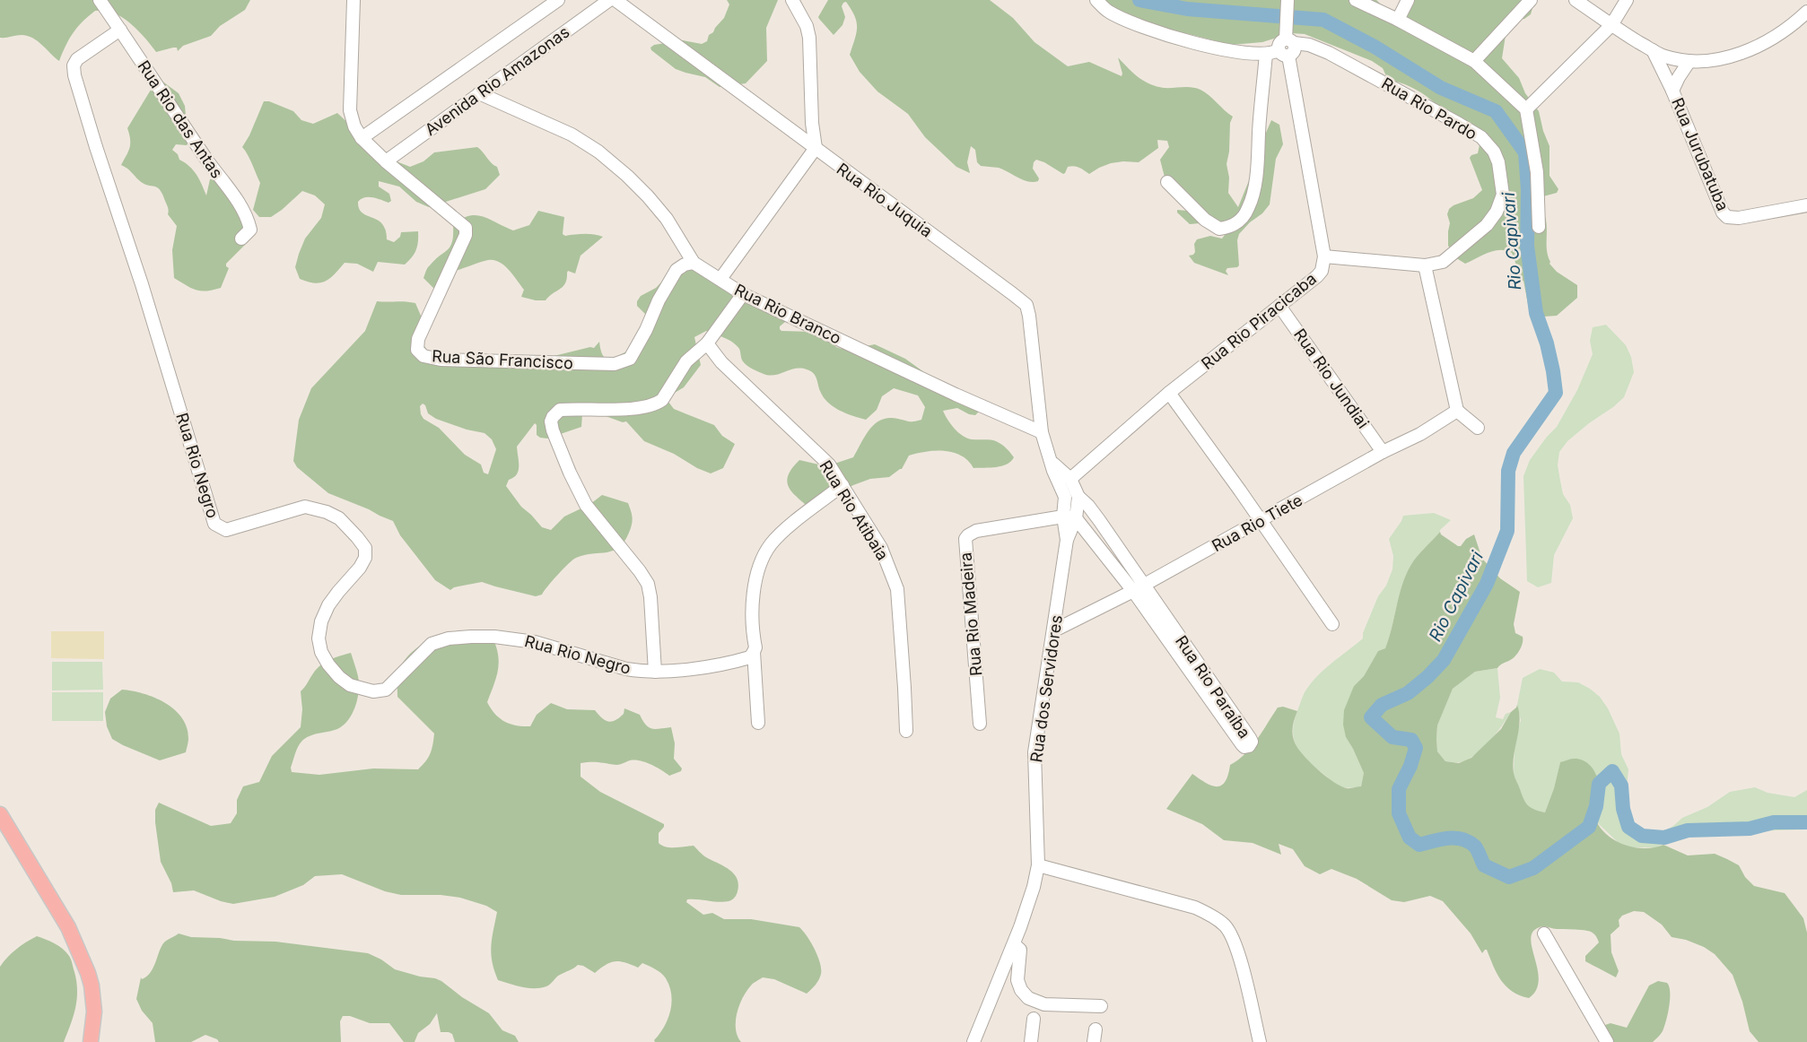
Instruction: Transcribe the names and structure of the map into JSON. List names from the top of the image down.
{
  "streets": {
    "street": [
      "Avenida Rio Amazonas",
      "Rua Rio Pardo",
      "Rua Rio das Antas",
      "Rua Jurubatuba",
      "Rua Rio Juquia",
      "Rua Rio Branco",
      "Rua Rio Piracicaba",
      "Rua São Francisco",
      "Rua Rio Jundiai",
      "Rua Rio Negro",
      "Rua Rio Atibaia",
      "Rua Rio Tiete",
      "Rua Rio Madeira",
      "Rua Rio Paraíba",
      "Rua dos Servidores"
    ]
  },
  "crossings": [
    ["Avenida Rio Amazonas", "Rua Rio Branco"],
    ["Avenida Rio Amazonas", "Rua São Francisco"],
    ["Rua Rio Pardo", "Rua Rio Piracicaba"],
    ["Rua Rio das Antas", "Rua Rio Negro"],
    ["Rua Rio Juquia", "Rua Rio Branco"],
    ["Rua Rio Juquia", "Rua Rio Piracicaba"],
    ["Rua Rio Juquia", "Rua Rio Paraíba"],
    ["Rua Rio Branco", "Rua São Francisco"],
    ["Rua Rio Piracicaba", "Rua Rio Jundiai"],
    ["Rua Rio Piracicaba", "Rua Rio Paraíba"],
    ["Rua Rio Jundiai", "Rua Rio Tiete"],
    ["Rua Rio Tiete", "Rua Rio Paraíba"],
    ["Rua Rio Tiete", "Rua dos Servidores"],
    ["Rua Rio Madeira", "Rua Rio Paraíba"],
    ["Rua Rio Madeira", "Rua dos Servidores"],
    ["Rua Rio Paraíba", "Rua dos Servidores"]
  ],
  "water": ["Rio Capivari"]
}
